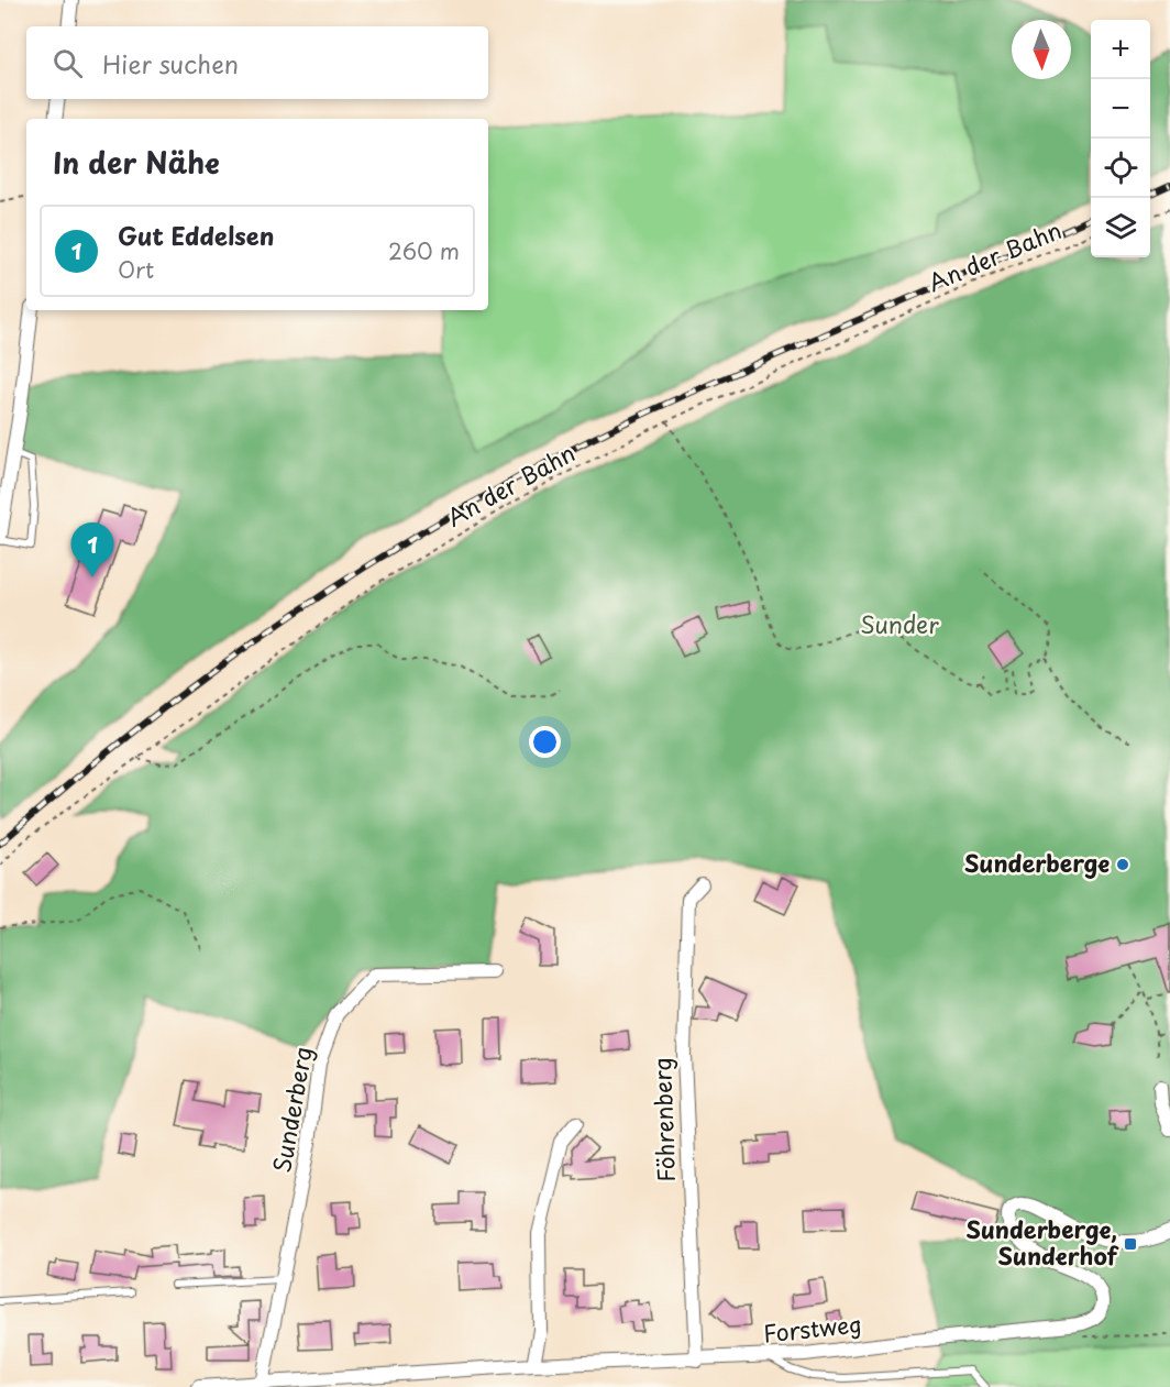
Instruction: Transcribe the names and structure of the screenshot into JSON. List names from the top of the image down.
{
  "streets": {
    "street": ["Sunderberg", "Föhrenberg", "Forstweg"],
    "path": ["An der Bahn"]
  },
  "crossings": [
    ["Sunderberg", "Forstweg"],
    ["Föhrenberg", "Forstweg"]
  ],
  "parks": ["Sunder"],
  "places": {
    "other": ["Sunderberge"],
    "transit": ["Sunderberge, Sunderhof"]
  },
  "north": "bottom",
  "page": {
    "map_buttons": ["+", "−"],
    "search": "Hier suchen",
    "heading": "In der Nähe",
    "list": [
      {
        "mark": "1",
        "name": "Gut Eddelsen",
        "note": "Ort",
        "value": "260 m"
      }
    ],
    "pins": "1"
  }
}
